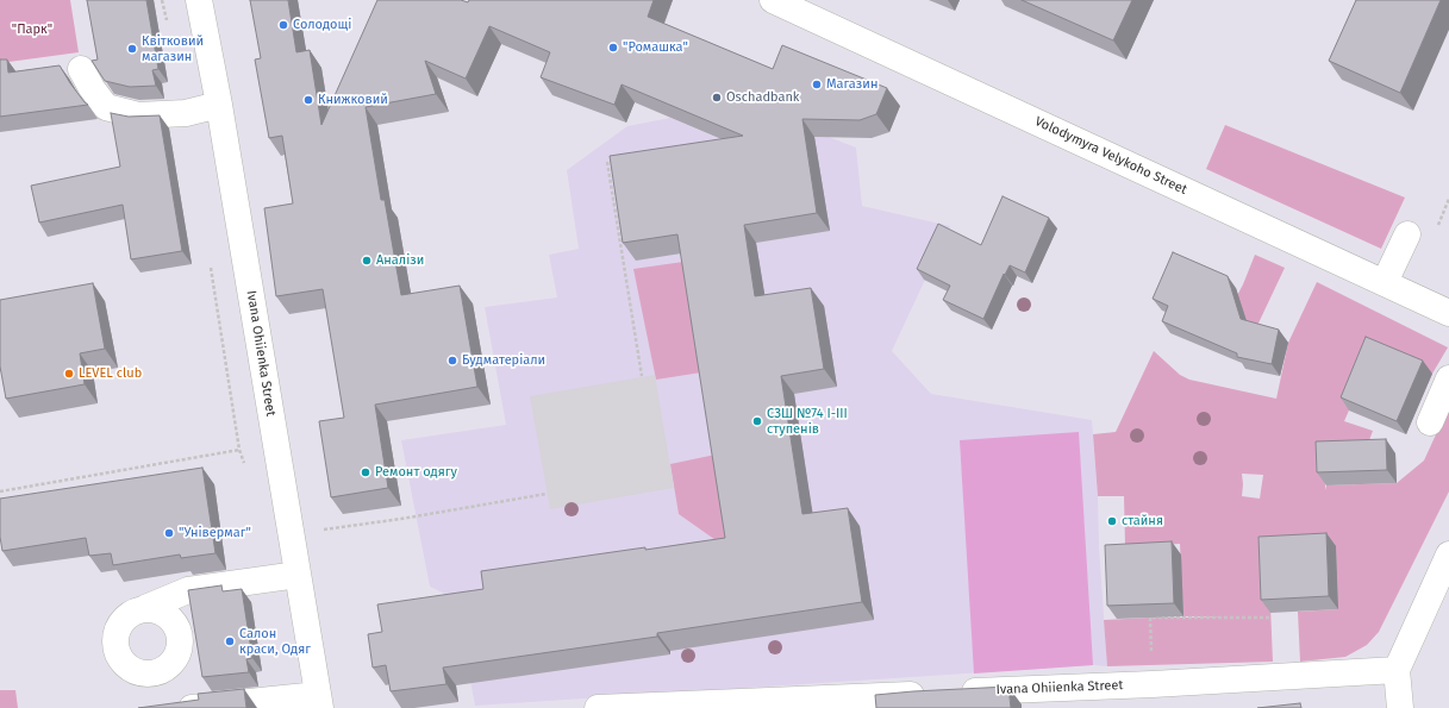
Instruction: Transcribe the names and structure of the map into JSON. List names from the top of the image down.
{
  "streets": {
    "street": ["Volodymyra Velykoho Street", "Ivana Ohiienka Street"]
  },
  "parks": ["\"Парк\""],
  "places": [
    "Солодощі",
    "\"Ромашка\"",
    "Квітковий магазин",
    "Магазин",
    "Oschadbank",
    "Книжковий",
    "Аналізи",
    "Будматеріали",
    "LEVEL club",
    "СЗШ №74 І-ІІІ ступенів",
    "Ремонт одягу",
    "стайня",
    "\"Універмаг\"",
    "Салон краси, Одяг"
  ]
}
